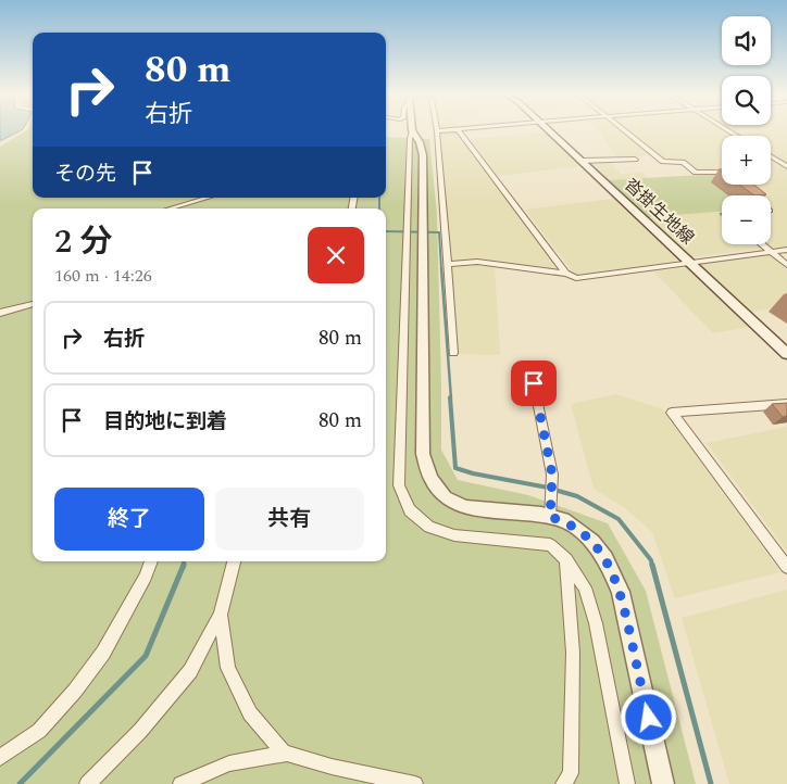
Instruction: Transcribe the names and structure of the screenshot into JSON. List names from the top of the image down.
{
  "streets": {
    "main road": ["沓掛生地線"]
  },
  "page": {
    "map_buttons": ["+", "−"],
    "turn": ["80 m", "右折"],
    "then": "その先",
    "heading": ["2 分", "160 m · 14:26"],
    "list": [
      {
        "name": "右折",
        "value": "80 m"
      },
      {
        "name": "目的地に到着",
        "value": "80 m"
      }
    ],
    "buttons": ["終了", "共有"]
  }
}
